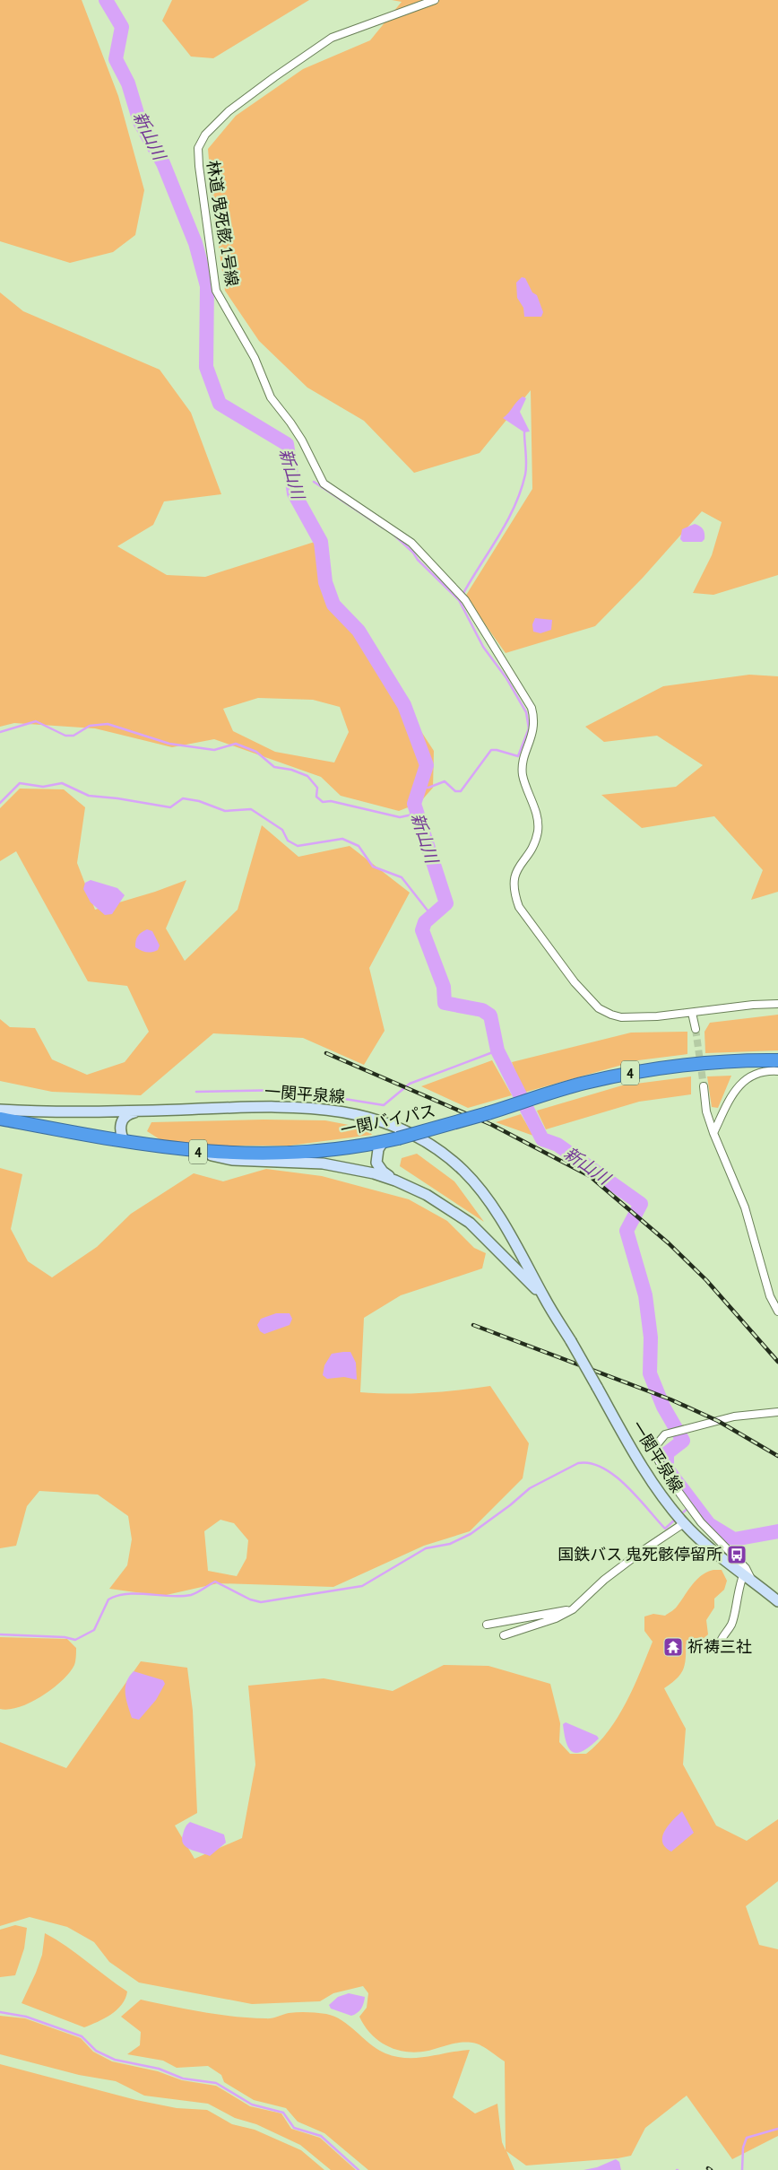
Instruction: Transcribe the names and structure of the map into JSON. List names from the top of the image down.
{
  "streets": {
    "highway": ["4", "一関バイパス"],
    "main road": ["一関平泉線"],
    "street": ["林道 鬼死骸 1号線"]
  },
  "crossings": [
    ["一関平泉線", "一関バイパス"]
  ],
  "water": ["新山川"],
  "places": {
    "bus stop": ["国鉄バス 鬼死骸停留所"],
    "temple": ["祈祷三社"]
  }
}
